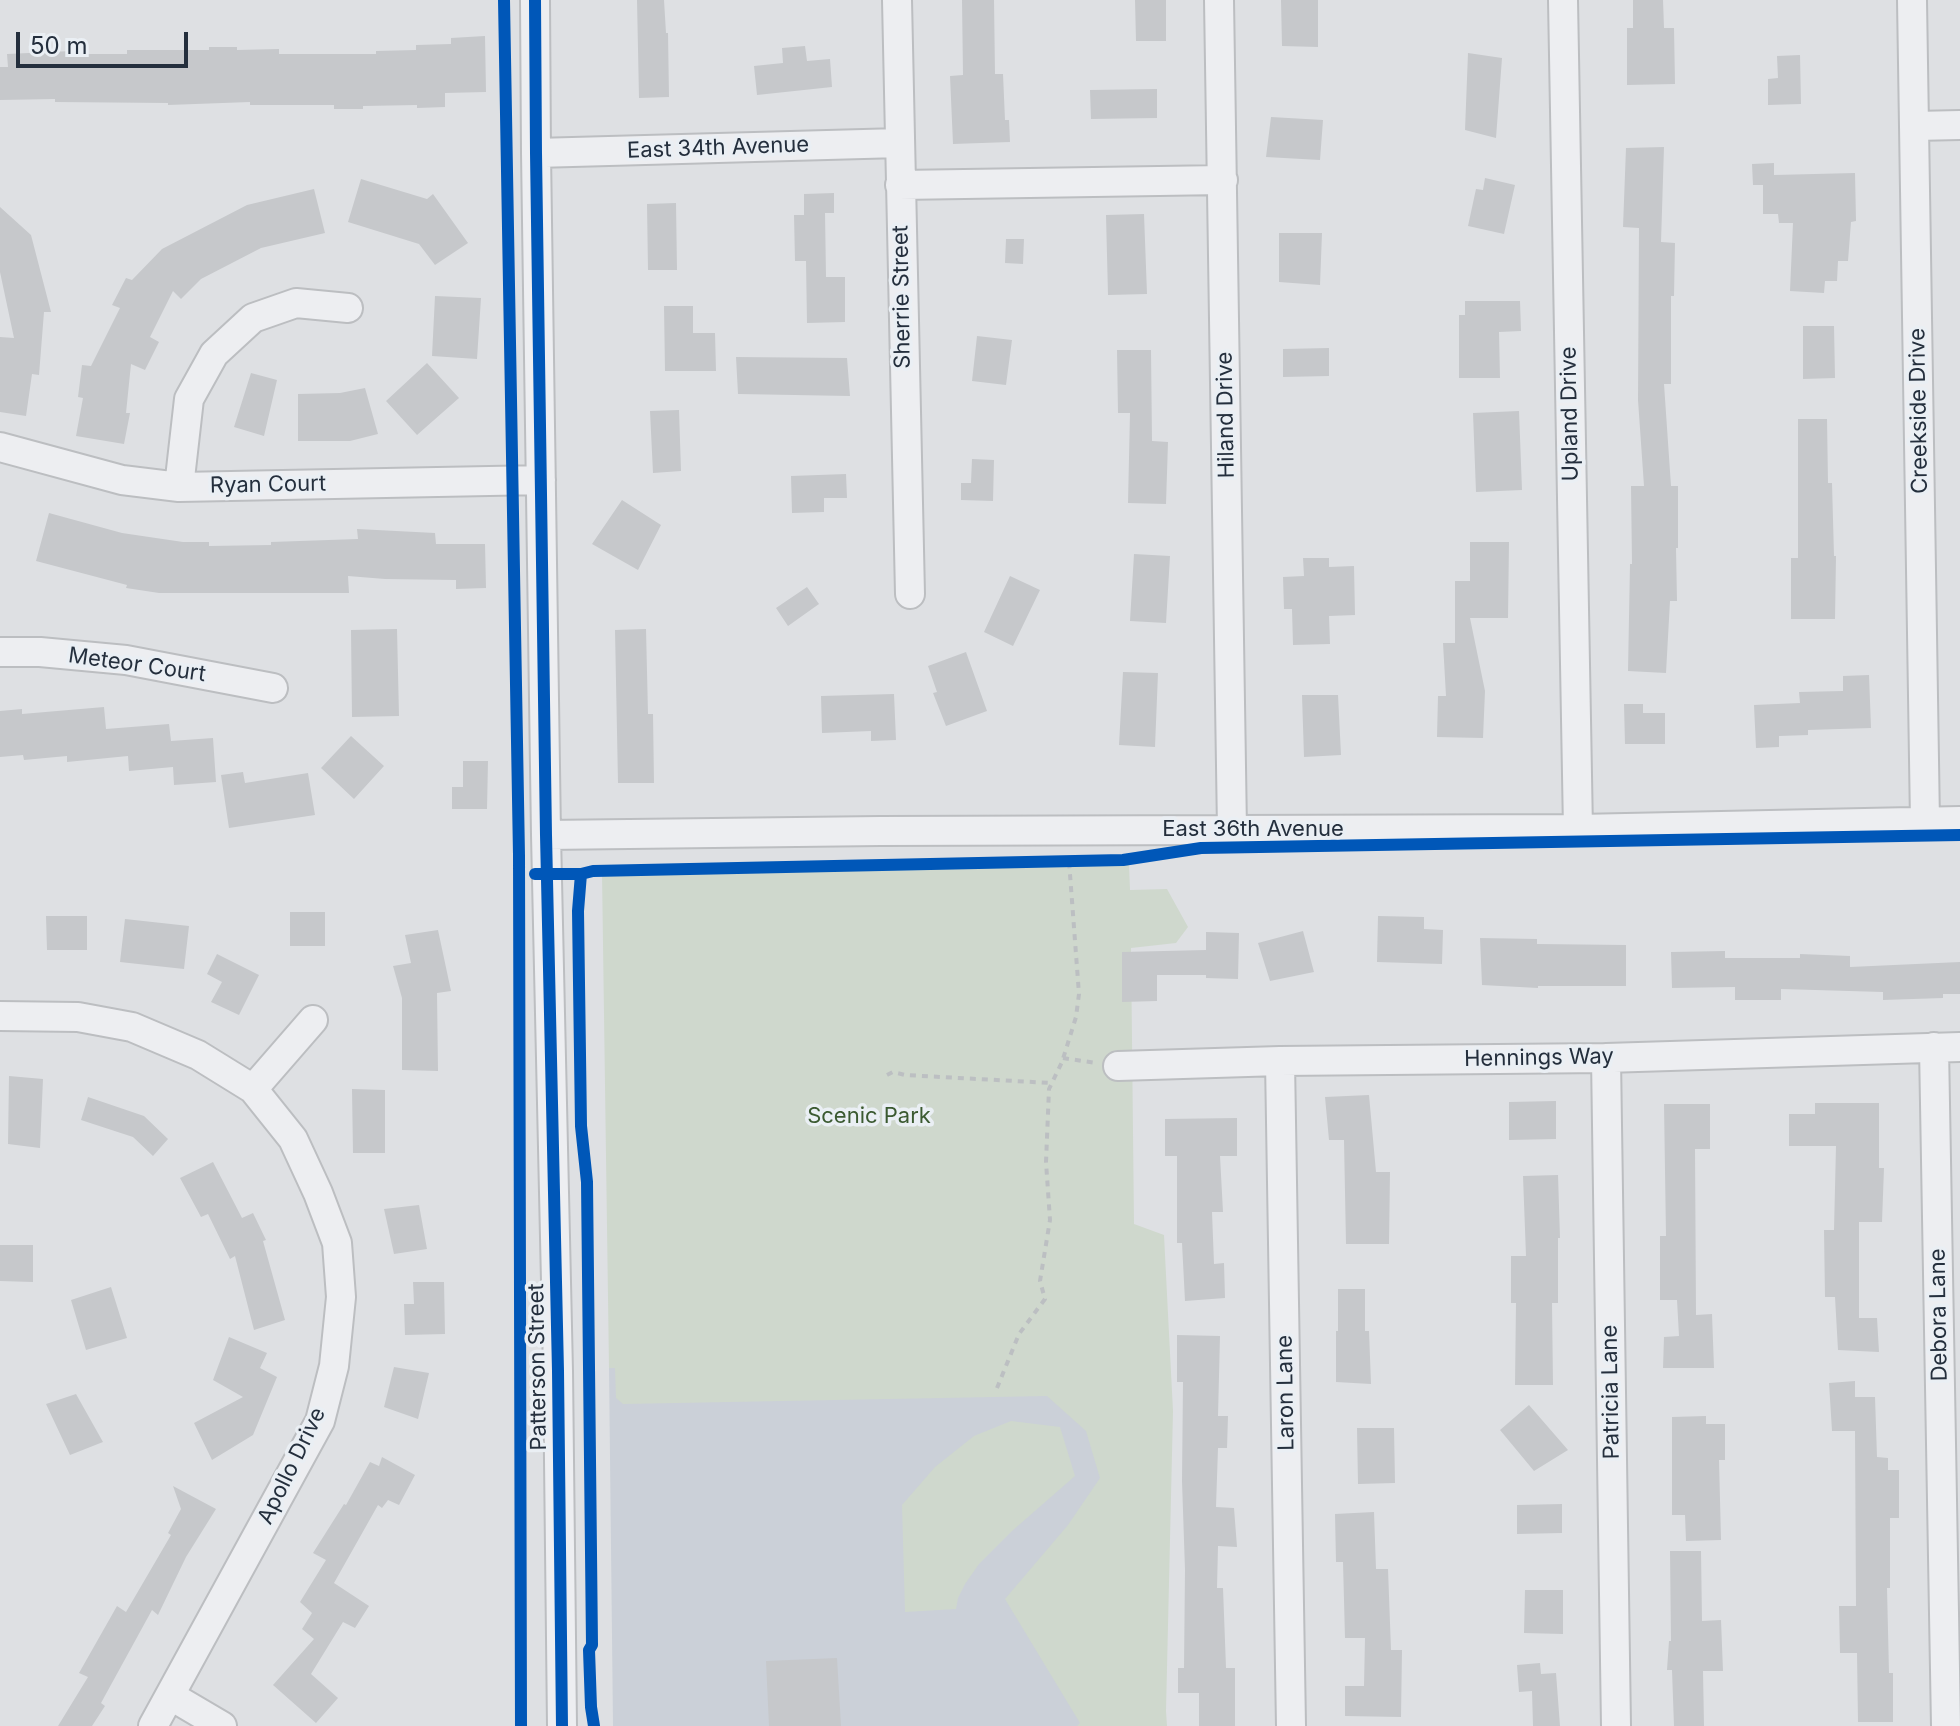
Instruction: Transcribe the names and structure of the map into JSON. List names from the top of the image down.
{
  "streets": {
    "street": [
      "East 34th Avenue",
      "Sherrie Street",
      "Creekside Drive",
      "Upland Drive",
      "Hiland Drive",
      "Ryan Court",
      "Meteor Court",
      "East 36th Avenue",
      "Hennings Way",
      "Debora Lane",
      "Patterson Street",
      "Patricia Lane",
      "Laron Lane",
      "Apollo Drive"
    ]
  },
  "crossings": [
    ["East 34th Avenue", "Sherrie Street"],
    ["East 34th Avenue", "Patterson Street"],
    ["Creekside Drive", "East 36th Avenue"],
    ["Upland Drive", "East 36th Avenue"],
    ["Hiland Drive", "East 36th Avenue"],
    ["Ryan Court", "Patterson Street"],
    ["East 36th Avenue", "Patterson Street"],
    ["Hennings Way", "Debora Lane"],
    ["Hennings Way", "Patricia Lane"],
    ["Hennings Way", "Laron Lane"]
  ],
  "parks": ["Scenic Park"],
  "scale_bar": "50 m"
}
